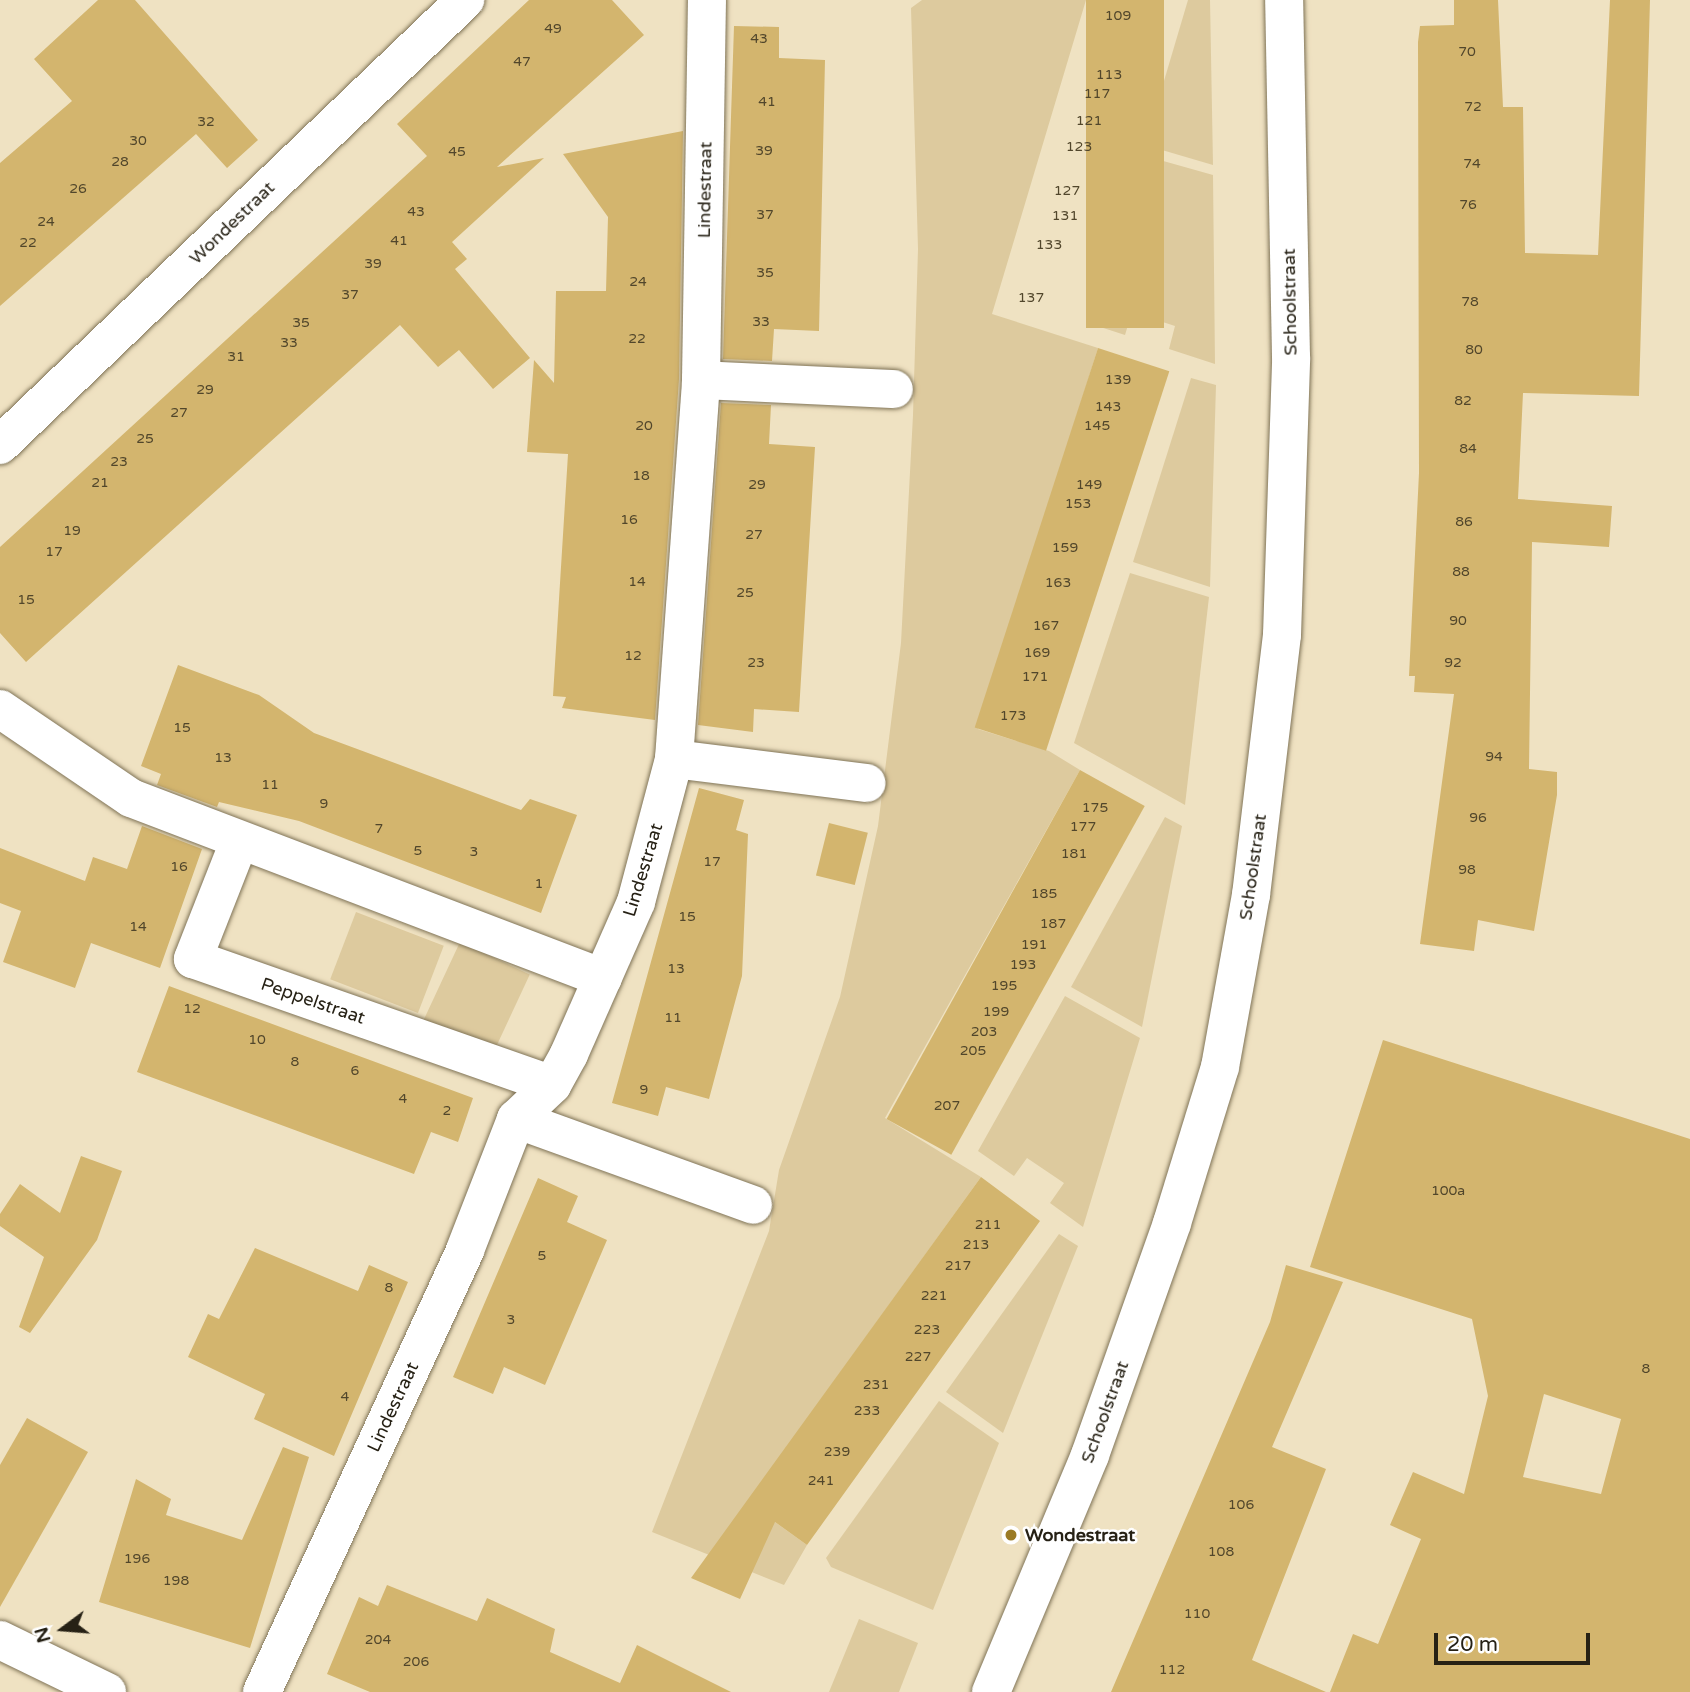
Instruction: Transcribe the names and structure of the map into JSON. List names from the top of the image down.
{
  "streets": {
    "street": [
      "Lindestraat",
      "Wondestraat",
      "Schoolstraat",
      "Peppelstraat"
    ]
  },
  "crossings": [
    ["Lindestraat", "Peppelstraat"]
  ],
  "places": ["Wondestraat"],
  "house_numbers": [
    "109",
    "49",
    "43",
    "70",
    "47",
    "113",
    "117",
    "41",
    "72",
    "121",
    "32",
    "30",
    "123",
    "39",
    "45",
    "28",
    "74",
    "26",
    "127",
    "76",
    "43",
    "37",
    "131",
    "24",
    "41",
    "22",
    "133",
    "39",
    "35",
    "24",
    "37",
    "137",
    "78",
    "33",
    "35",
    "22",
    "33",
    "80",
    "31",
    "139",
    "29",
    "82",
    "143",
    "27",
    "20",
    "145",
    "25",
    "84",
    "23",
    "18",
    "21",
    "29",
    "149",
    "153",
    "16",
    "86",
    "19",
    "27",
    "159",
    "17",
    "88",
    "14",
    "163",
    "25",
    "15",
    "90",
    "167",
    "169",
    "12",
    "23",
    "92",
    "171",
    "173",
    "15",
    "94",
    "13",
    "11",
    "9",
    "175",
    "96",
    "177",
    "7",
    "5",
    "3",
    "181",
    "17",
    "16",
    "98",
    "1",
    "185",
    "15",
    "187",
    "14",
    "191",
    "193",
    "13",
    "195",
    "12",
    "199",
    "11",
    "203",
    "10",
    "205",
    "8",
    "6",
    "9",
    "4",
    "207",
    "2",
    "100a",
    "211",
    "213",
    "5",
    "217",
    "8",
    "221",
    "3",
    "223",
    "227",
    "8",
    "231",
    "4",
    "233",
    "239",
    "241",
    "106",
    "108",
    "196",
    "198",
    "110",
    "204",
    "206",
    "112"
  ],
  "scale_bar": "20 m",
  "north": "left"
}
